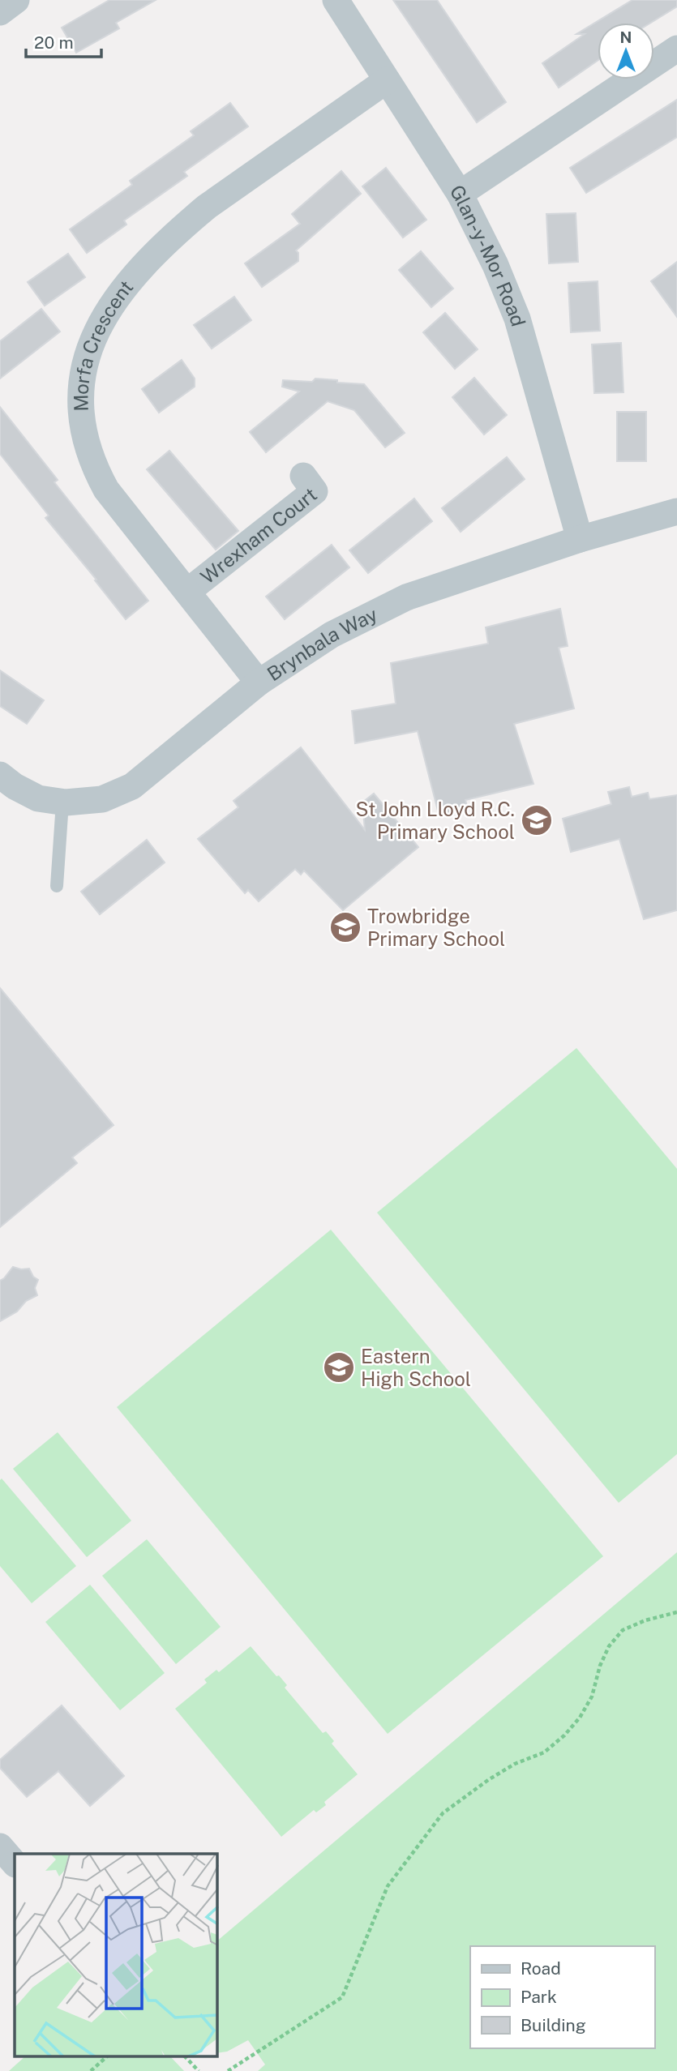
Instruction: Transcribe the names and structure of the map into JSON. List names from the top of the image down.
{
  "streets": {
    "street": [
      "Glan-y-Mor Road",
      "Morfa Crescent",
      "Wrexham Court",
      "Brynbala Way"
    ]
  },
  "crossings": [
    ["Glan-y-Mor Road", "Morfa Crescent"],
    ["Glan-y-Mor Road", "Brynbala Way"],
    ["Morfa Crescent", "Wrexham Court"],
    ["Morfa Crescent", "Brynbala Way"]
  ],
  "places": {
    "school or university": ["St John Lloyd R.C. Primary School", "Trowbridge Primary School", "Eastern High School"]
  },
  "legend": ["Road", "Park", "Building"],
  "scale_bar": "20 m",
  "north": "top"
}
